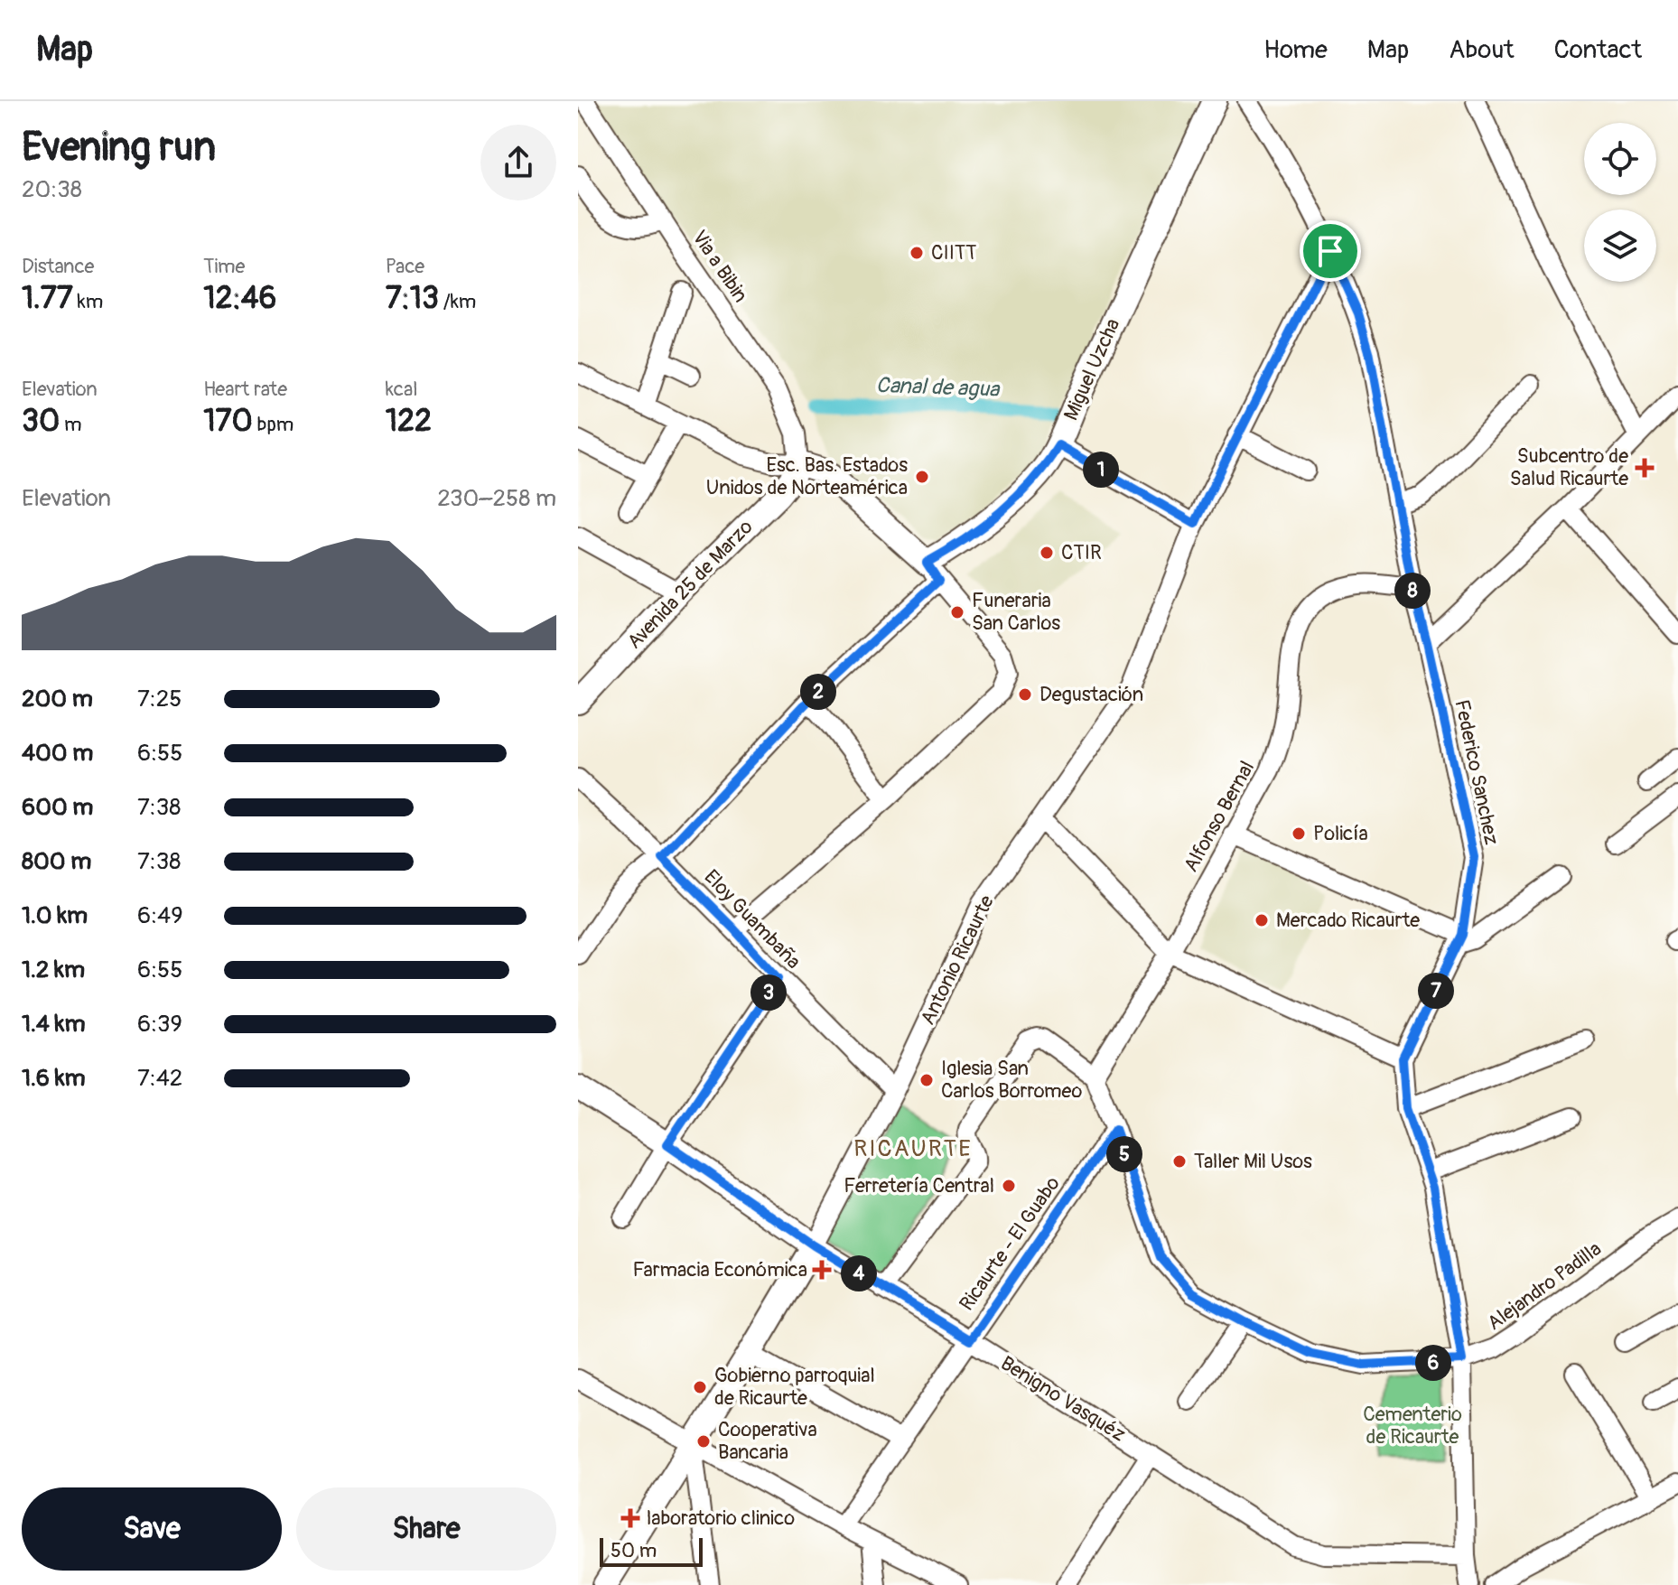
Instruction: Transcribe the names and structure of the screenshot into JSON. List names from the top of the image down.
{
  "streets": {
    "main road": [
      "Miguel Uzcha",
      "Avenida 25 de Marzo",
      "Antonio Ricaurte",
      "Benigno Vasquéz"
    ],
    "street": [
      "Via a Bibin",
      "Federico Sanchez",
      "Alfonso Bernal",
      "Eloy Guambaña",
      "Ricaurte - El Guabo",
      "Alejandro Padilla"
    ]
  },
  "crossings": [
    ["Via a Bibin", "Avenida 25 de Marzo"],
    ["Federico Sanchez", "Alfonso Bernal"],
    ["Federico Sanchez", "Antonio Ricaurte"],
    ["Eloy Guambaña", "Antonio Ricaurte"],
    ["Antonio Ricaurte", "Benigno Vasquéz"],
    ["Ricaurte - El Guabo", "Alejandro Padilla"],
    ["Ricaurte - El Guabo", "Benigno Vasquéz"]
  ],
  "districts": ["RICAURTE"],
  "water": ["Canal de agua"],
  "parks": ["Cementerio de Ricaurte"],
  "places": {
    "other": [
      "CIITT",
      "Esc. Bas. Estados Unidos de Norteamérica",
      "CTIR",
      "Funeraria San Carlos",
      "Degustación",
      "Policía",
      "Mercado Ricaurte",
      "Iglesia San Carlos Borromeo",
      "Taller Mil Usos",
      "Ferretería Central",
      "Gobierno parroquial de Ricaurte",
      "Cooperativa Bancaria"
    ],
    "health": ["Subcentro de Salud Ricaurte", "Farmacia Económica", "laboratorio clinico"]
  },
  "scale_bar": "50 m",
  "page": {
    "header": "Map",
    "nav": [
      "Home",
      "Map",
      "About",
      "Contact"
    ],
    "heading": ["Evening run", "20:38"],
    "stats": [
      ["Distance", "1.77 km"],
      ["Time", "12:46"],
      ["Pace", "7:13 /km"],
      ["Elevation", "30 m"],
      ["Heart rate", "170 bpm"],
      ["kcal", "122"]
    ],
    "pins": [
      "1",
      "8",
      "2",
      "7",
      "3",
      "5",
      "4",
      "6"
    ],
    "chart": ["Elevation", "230–258 m"],
    "list": [
      {
        "name": "200 m",
        "note": "7:25"
      },
      {
        "name": "400 m",
        "note": "6:55"
      },
      {
        "name": "600 m",
        "note": "7:38"
      },
      {
        "name": "800 m",
        "note": "7:38"
      },
      {
        "name": "1.0 km",
        "note": "6:49"
      },
      {
        "name": "1.2 km",
        "note": "6:55"
      },
      {
        "name": "1.4 km",
        "note": "6:39"
      },
      {
        "name": "1.6 km",
        "note": "7:42"
      }
    ],
    "buttons": ["Save", "Share"],
    "scale": "50 m"
  }
}
